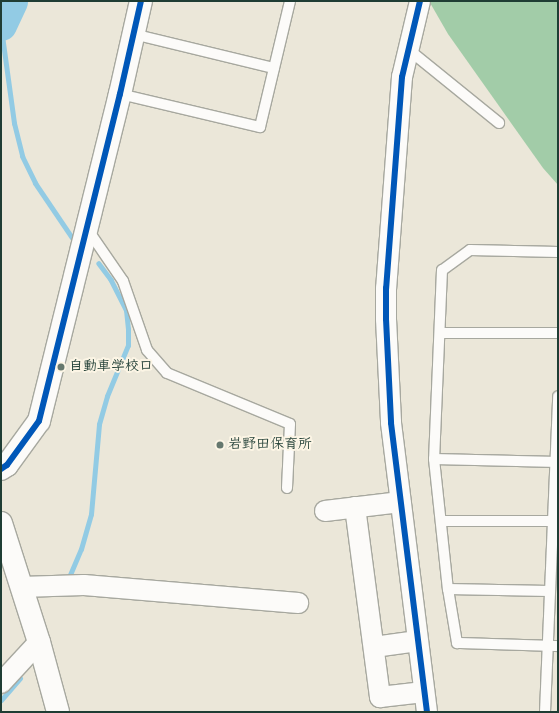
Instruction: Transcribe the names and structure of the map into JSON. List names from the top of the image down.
{
  "places": ["自動車学校口", "岩野田保育所"]
}
